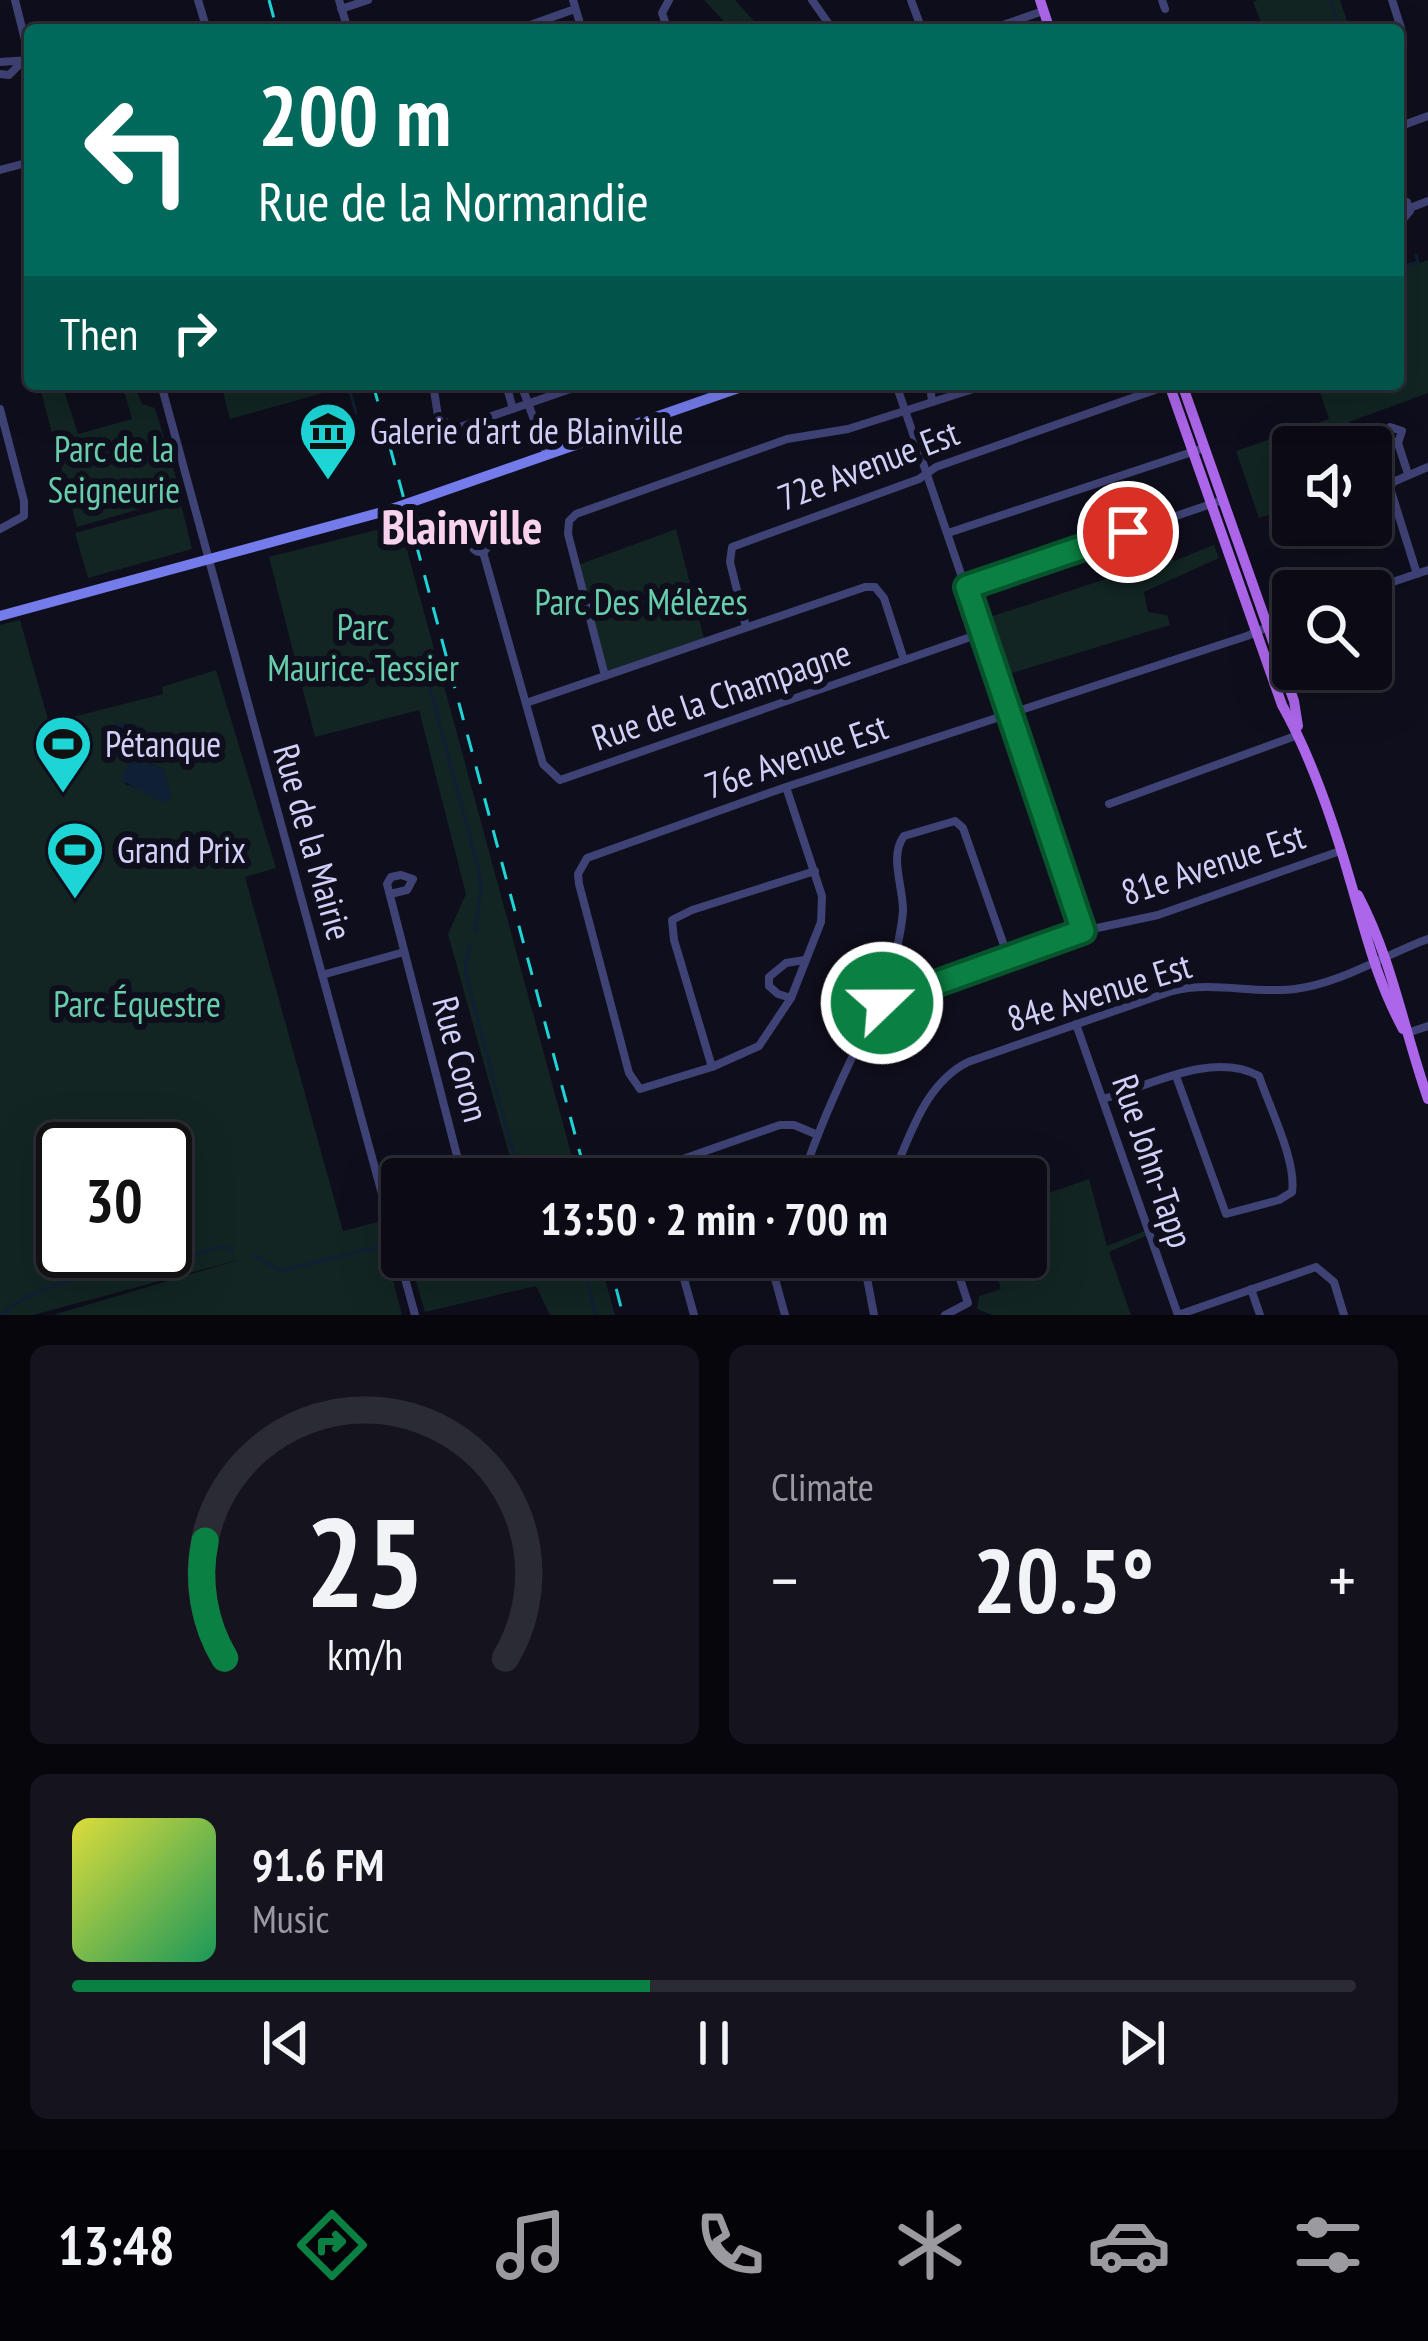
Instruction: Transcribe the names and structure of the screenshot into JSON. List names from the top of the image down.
{
  "streets": {
    "street": [
      "72e Avenue Est",
      "Rue de la Champagne",
      "76e Avenue Est",
      "Rue de la Mairie",
      "81e Avenue Est",
      "84e Avenue Est",
      "Rue Coron",
      "Rue John-Tapp"
    ]
  },
  "crossings": [
    ["84e Avenue Est", "Rue John-Tapp"]
  ],
  "districts": ["Blainville"],
  "parks": [
    "Parc de la Seigneurie",
    "Parc Des Mélèzes",
    "Parc Maurice-Tessier",
    "Parc Équestre"
  ],
  "places": {
    "museum": ["Galerie d'art de Blainville"],
    "sports": ["Pétanque", "Grand Prix"]
  },
  "page": {
    "turn": ["200 m", "Rue de la Normandie"],
    "then": "Then",
    "limit": "30",
    "trip": "13:50 · 2 min · 700 m",
    "tile": "Climate",
    "heat": ["−", "20.5°", "+"],
    "song": ["91.6 FM", "Music"],
    "tabs": "13:48",
    "gauge": ["25", "km/h"]
  }
}
